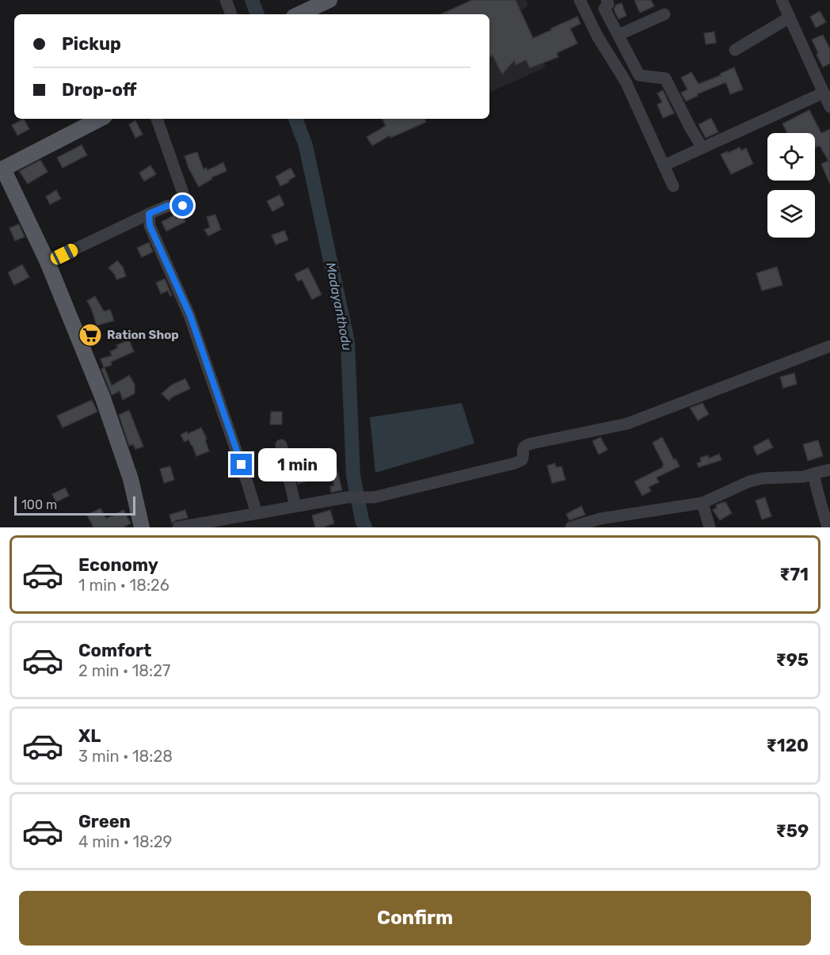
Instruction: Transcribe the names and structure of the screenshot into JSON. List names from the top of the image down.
{
  "water": ["Madayanthodu"],
  "places": {
    "supermarket": ["Ration Shop"]
  },
  "scale_bar": "100 m",
  "page": {
    "banner": ["Pickup", "Drop-off"],
    "bubble": "1 min",
    "scale": "100 m",
    "list": [
      {
        "name": "Economy",
        "note": "1 min · 18:26",
        "value": "₹71"
      },
      {
        "name": "Comfort",
        "note": "2 min · 18:27",
        "value": "₹95"
      },
      {
        "name": "XL",
        "note": "3 min · 18:28",
        "value": "₹120"
      },
      {
        "name": "Green",
        "note": "4 min · 18:29",
        "value": "₹59"
      }
    ],
    "buttons": "Confirm"
  }
}
